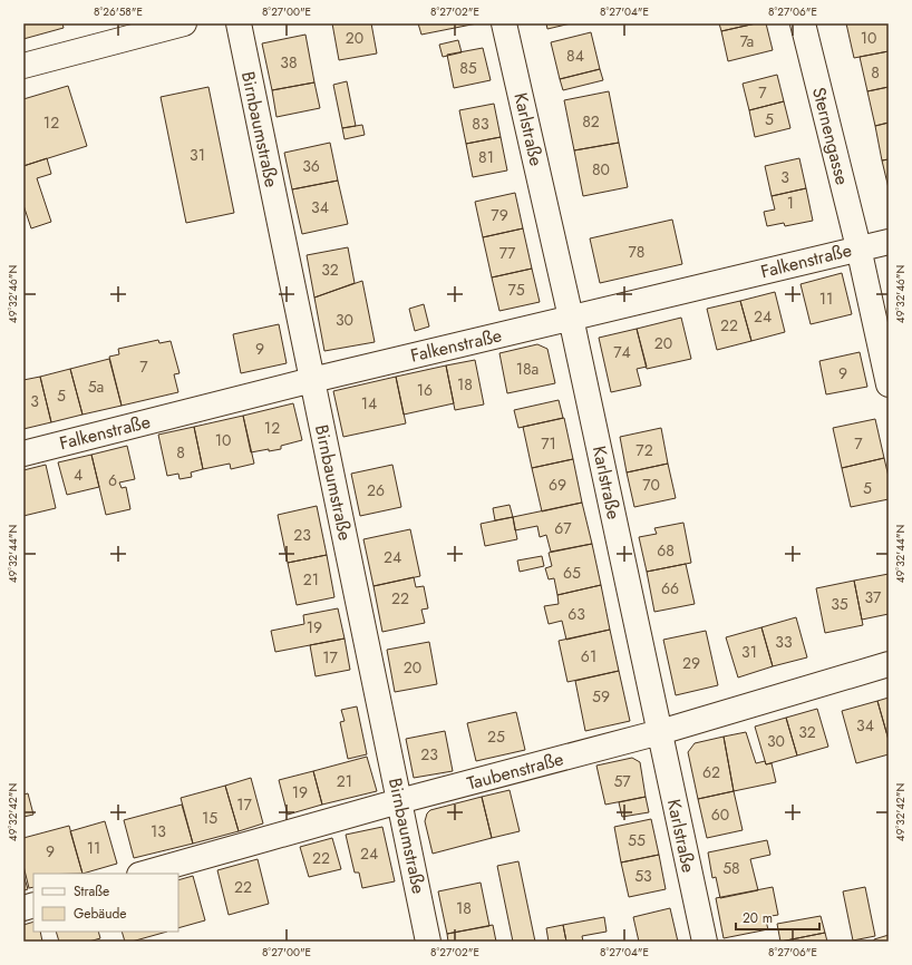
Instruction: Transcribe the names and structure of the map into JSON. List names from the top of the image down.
{
  "streets": {
    "street": [
      "Birnbaumstraße",
      "Karlstraße",
      "Sternengasse",
      "Falkenstraße",
      "Taubenstraße"
    ]
  },
  "crossings": [
    ["Birnbaumstraße", "Falkenstraße"],
    ["Birnbaumstraße", "Taubenstraße"],
    ["Karlstraße", "Falkenstraße"],
    ["Karlstraße", "Taubenstraße"],
    ["Sternengasse", "Falkenstraße"]
  ],
  "house_numbers": [
    "20",
    "10",
    "7a",
    "84",
    "38",
    "85",
    "8",
    "7",
    "5",
    "82",
    "12",
    "83",
    "31",
    "81",
    "36",
    "80",
    "3",
    "1",
    "34",
    "79",
    "78",
    "77",
    "32",
    "75",
    "11",
    "24",
    "30",
    "22",
    "20",
    "9",
    "74",
    "7",
    "18a",
    "9",
    "18",
    "5a",
    "16",
    "5",
    "3",
    "14",
    "12",
    "10",
    "71",
    "7",
    "72",
    "8",
    "4",
    "6",
    "69",
    "70",
    "5",
    "26",
    "67",
    "23",
    "68",
    "24",
    "65",
    "21",
    "66",
    "37",
    "22",
    "35",
    "63",
    "19",
    "33",
    "31",
    "61",
    "17",
    "29",
    "20",
    "59",
    "34",
    "32",
    "25",
    "30",
    "23",
    "62",
    "21",
    "57",
    "19",
    "17",
    "60",
    "15",
    "13",
    "55",
    "11",
    "9",
    "24",
    "22",
    "58",
    "53",
    "22",
    "18"
  ],
  "legend": ["Straße", "Gebäude"],
  "scale_bar": "20 m",
  "coordinates": [
    "8°26'58\"E",
    "8°27'00\"E",
    "8°27'02\"E",
    "8°27'04\"E",
    "8°27'06\"E",
    "49°32'46\"N",
    "49°32'44\"N",
    "49°32'42\"N"
  ]
}
